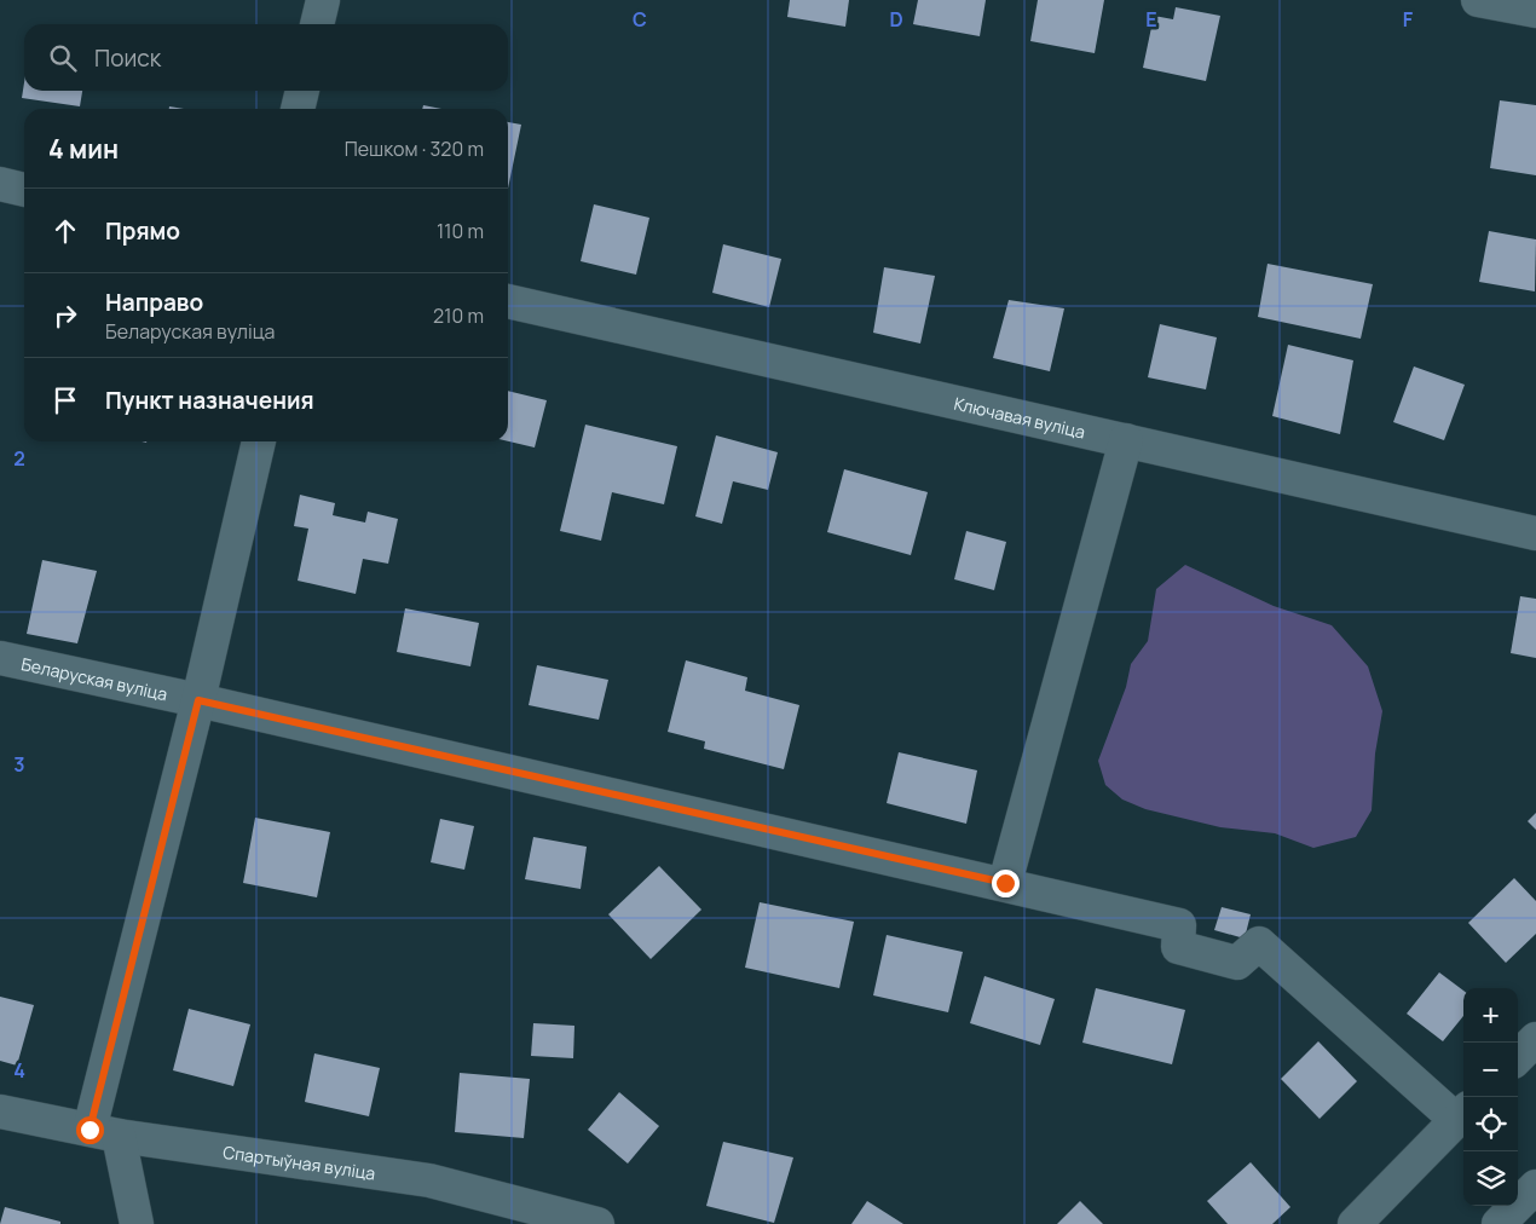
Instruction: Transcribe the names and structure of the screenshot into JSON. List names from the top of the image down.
{
  "streets": {
    "street": ["Ключавая вуліца", "Беларуская вуліца", "Спартыўная вуліца"]
  },
  "page": {
    "search": "Поиск",
    "heading": ["4 мин", "Пешком · 320 m"],
    "list": [
      ["Прямо", "110 m"],
      ["Направо", "Беларуская вуліца", "210 m"],
      "Пункт назначения"
    ],
    "map_buttons": ["+", "−"]
  },
  "grid": {
    "columns": [
      "C",
      "D",
      "E",
      "F"
    ],
    "rows": ["2", "3", "4"]
  }
}
